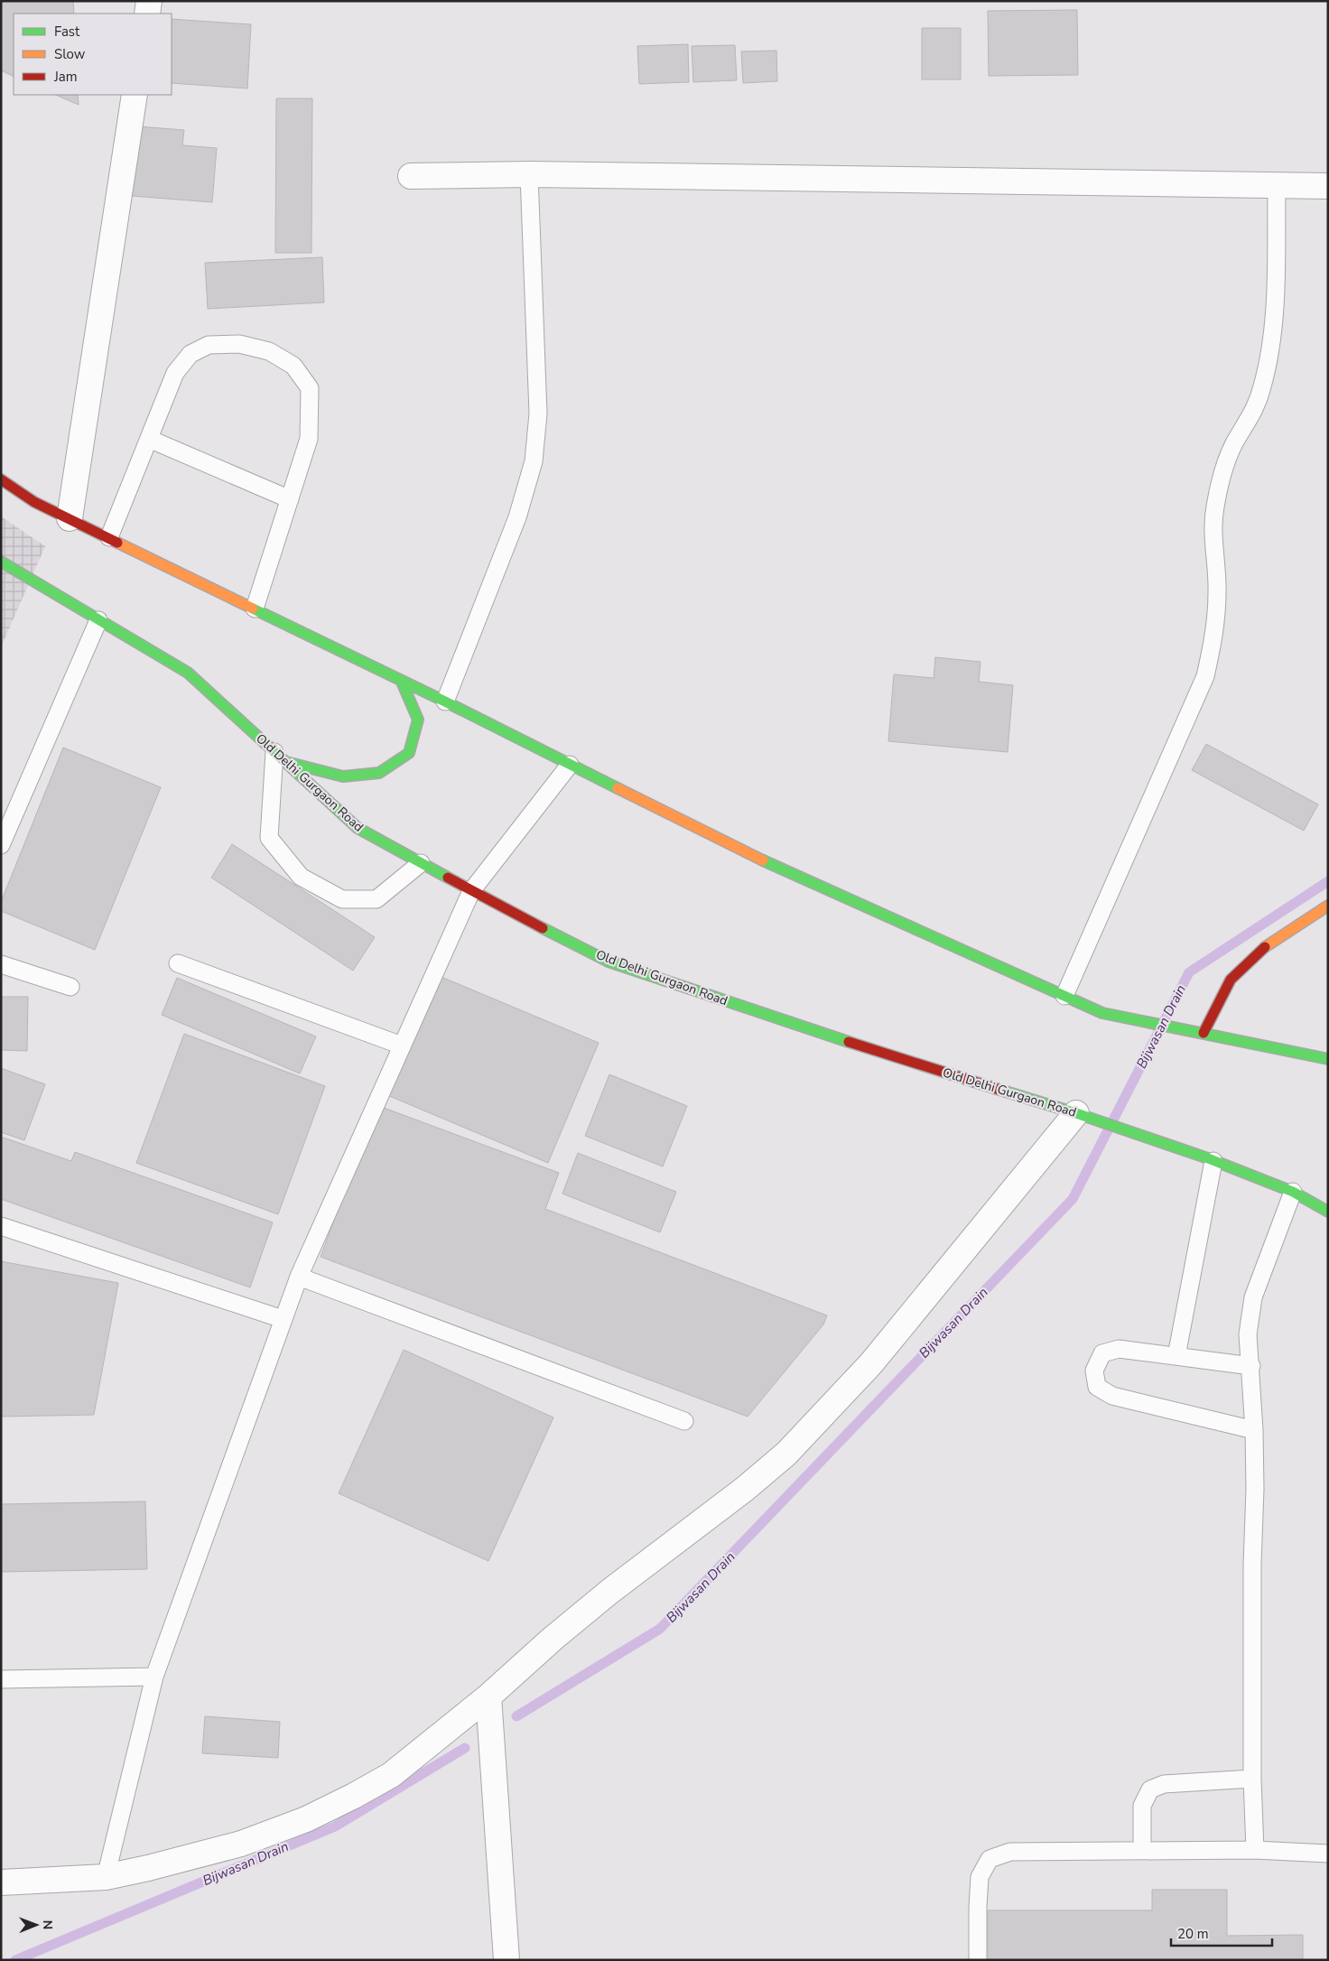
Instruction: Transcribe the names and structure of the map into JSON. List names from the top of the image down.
{
  "streets": {
    "main road": ["Old Delhi Gurgaon Road"]
  },
  "water": ["Bijwasan Drain"],
  "legend": ["Fast", "Slow", "Jam"],
  "scale_bar": "20 m",
  "north": "right"
}
